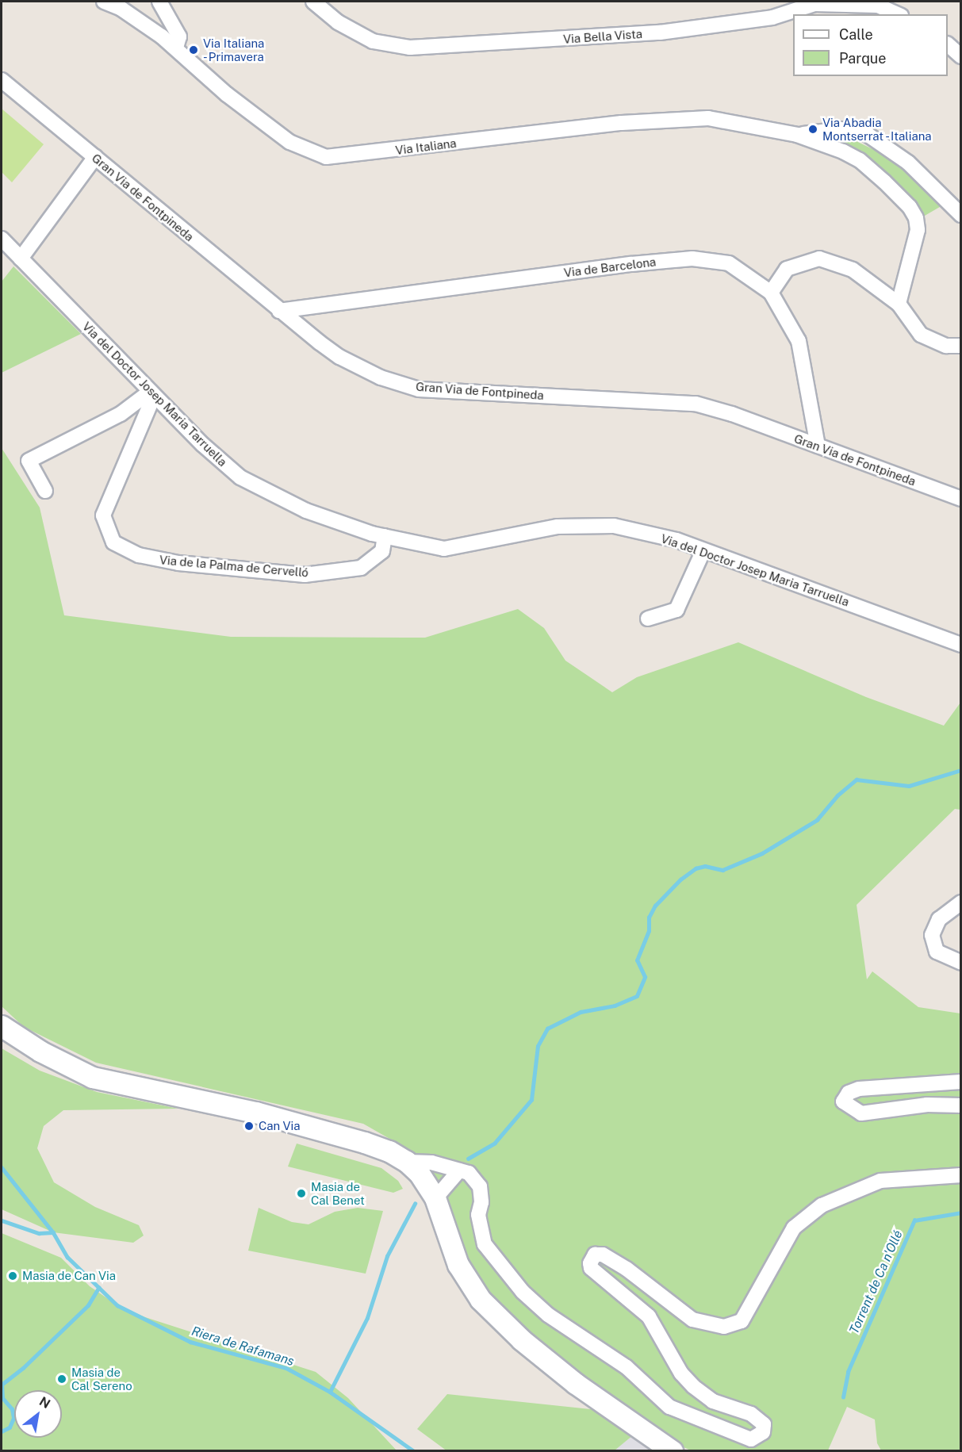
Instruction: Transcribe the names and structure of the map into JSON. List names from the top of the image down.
{
  "streets": {
    "street": [
      "Via Bella Vista",
      "Via Italiana",
      "Gran Via de Fontpineda",
      "Via de Barcelona",
      "Via del Doctor Josep Maria Tarruella",
      "Via de la Palma de Cervelló"
    ]
  },
  "crossings": [
    ["Gran Via de Fontpineda", "Via de Barcelona"],
    ["Via del Doctor Josep Maria Tarruella", "Via de la Palma de Cervelló"]
  ],
  "water": ["Torrent de Ca n'Ollé", "Riera de Rafamans"],
  "places": [
    "Via Italiana - Primavera",
    "Via Abadia Montserrat - Italiana",
    "Can Via",
    "Masia de Cal Benet",
    "Masia de Can Via",
    "Masia de Cal Sereno"
  ],
  "legend": ["Calle", "Parque"],
  "north": "top right"
}
